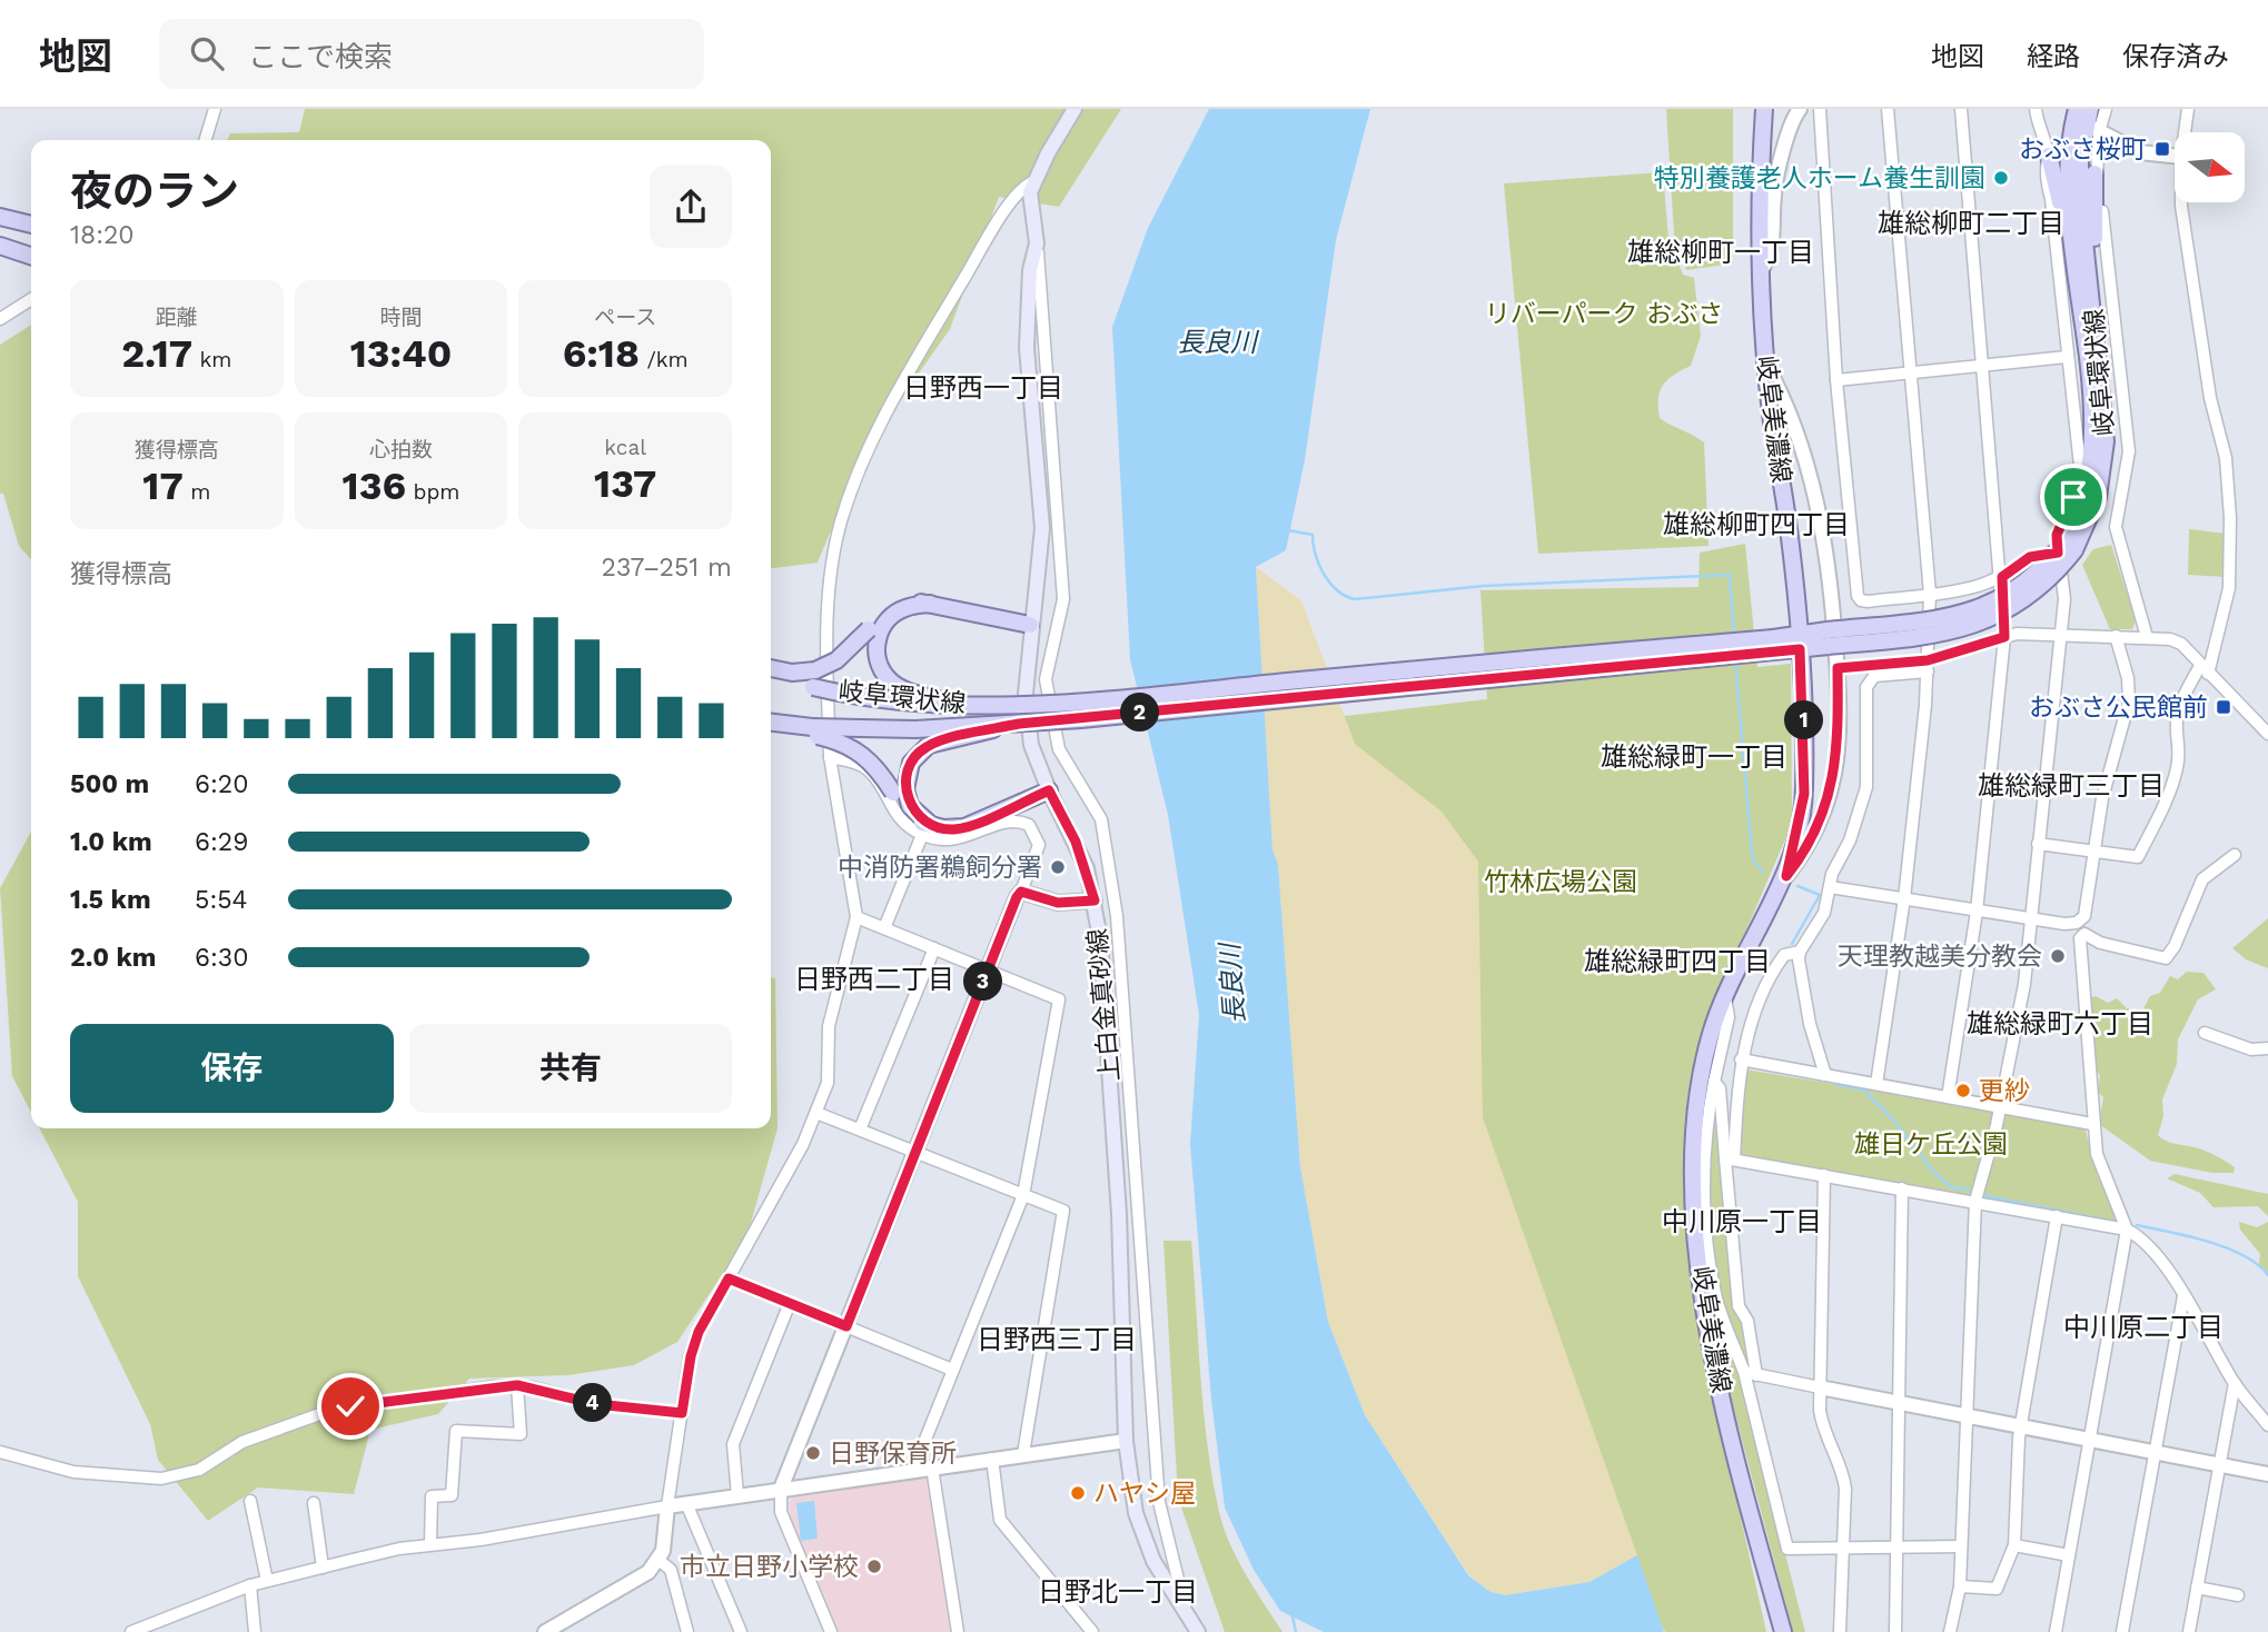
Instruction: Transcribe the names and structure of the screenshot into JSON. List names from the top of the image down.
{
  "streets": {
    "main road": ["岐阜環状線", "岐阜美濃線", "上白金真砂線"]
  },
  "crossings": [
    ["岐阜環状線", "岐阜美濃線"]
  ],
  "districts": [
    "雄総柳町二丁目",
    "雄総柳町一丁目",
    "日野西一丁目",
    "雄総柳町四丁目",
    "雄総緑町一丁目",
    "雄総緑町三丁目",
    "雄総緑町四丁目",
    "日野西二丁目",
    "雄総緑町六丁目",
    "中川原一丁目",
    "中川原二丁目",
    "日野西三丁目",
    "日野北一丁目"
  ],
  "water": ["長良川"],
  "parks": ["リバーパーク おぶさ", "竹林広場公園", "雄日ケ丘公園"],
  "places": {
    "transit": ["おぶさ桜町", "おぶさ公民館前"],
    "other": [
      "特別養護老人ホーム養生訓園",
      "中消防署鵜飼分署",
      "天理教越美分教会",
      "更紗",
      "日野保育所",
      "ハヤシ屋",
      "市立日野小学校"
    ]
  },
  "north": "right",
  "page": {
    "header": "地図",
    "search": "ここで検索",
    "nav": ["地図", "経路", "保存済み"],
    "heading": ["夜のラン", "18:20"],
    "stats": [
      ["距離", "2.17 km"],
      ["時間", "13:40"],
      ["ペース", "6:18 /km"],
      ["獲得標高", "17 m"],
      ["心拍数", "136 bpm"],
      ["kcal", "137"]
    ],
    "chart": ["獲得標高", "237–251 m"],
    "pins": [
      "2",
      "1",
      "3",
      "4"
    ],
    "list": [
      {
        "name": "500 m",
        "note": "6:20"
      },
      {
        "name": "1.0 km",
        "note": "6:29"
      },
      {
        "name": "1.5 km",
        "note": "5:54"
      },
      {
        "name": "2.0 km",
        "note": "6:30"
      }
    ],
    "buttons": ["保存", "共有"]
  }
}
